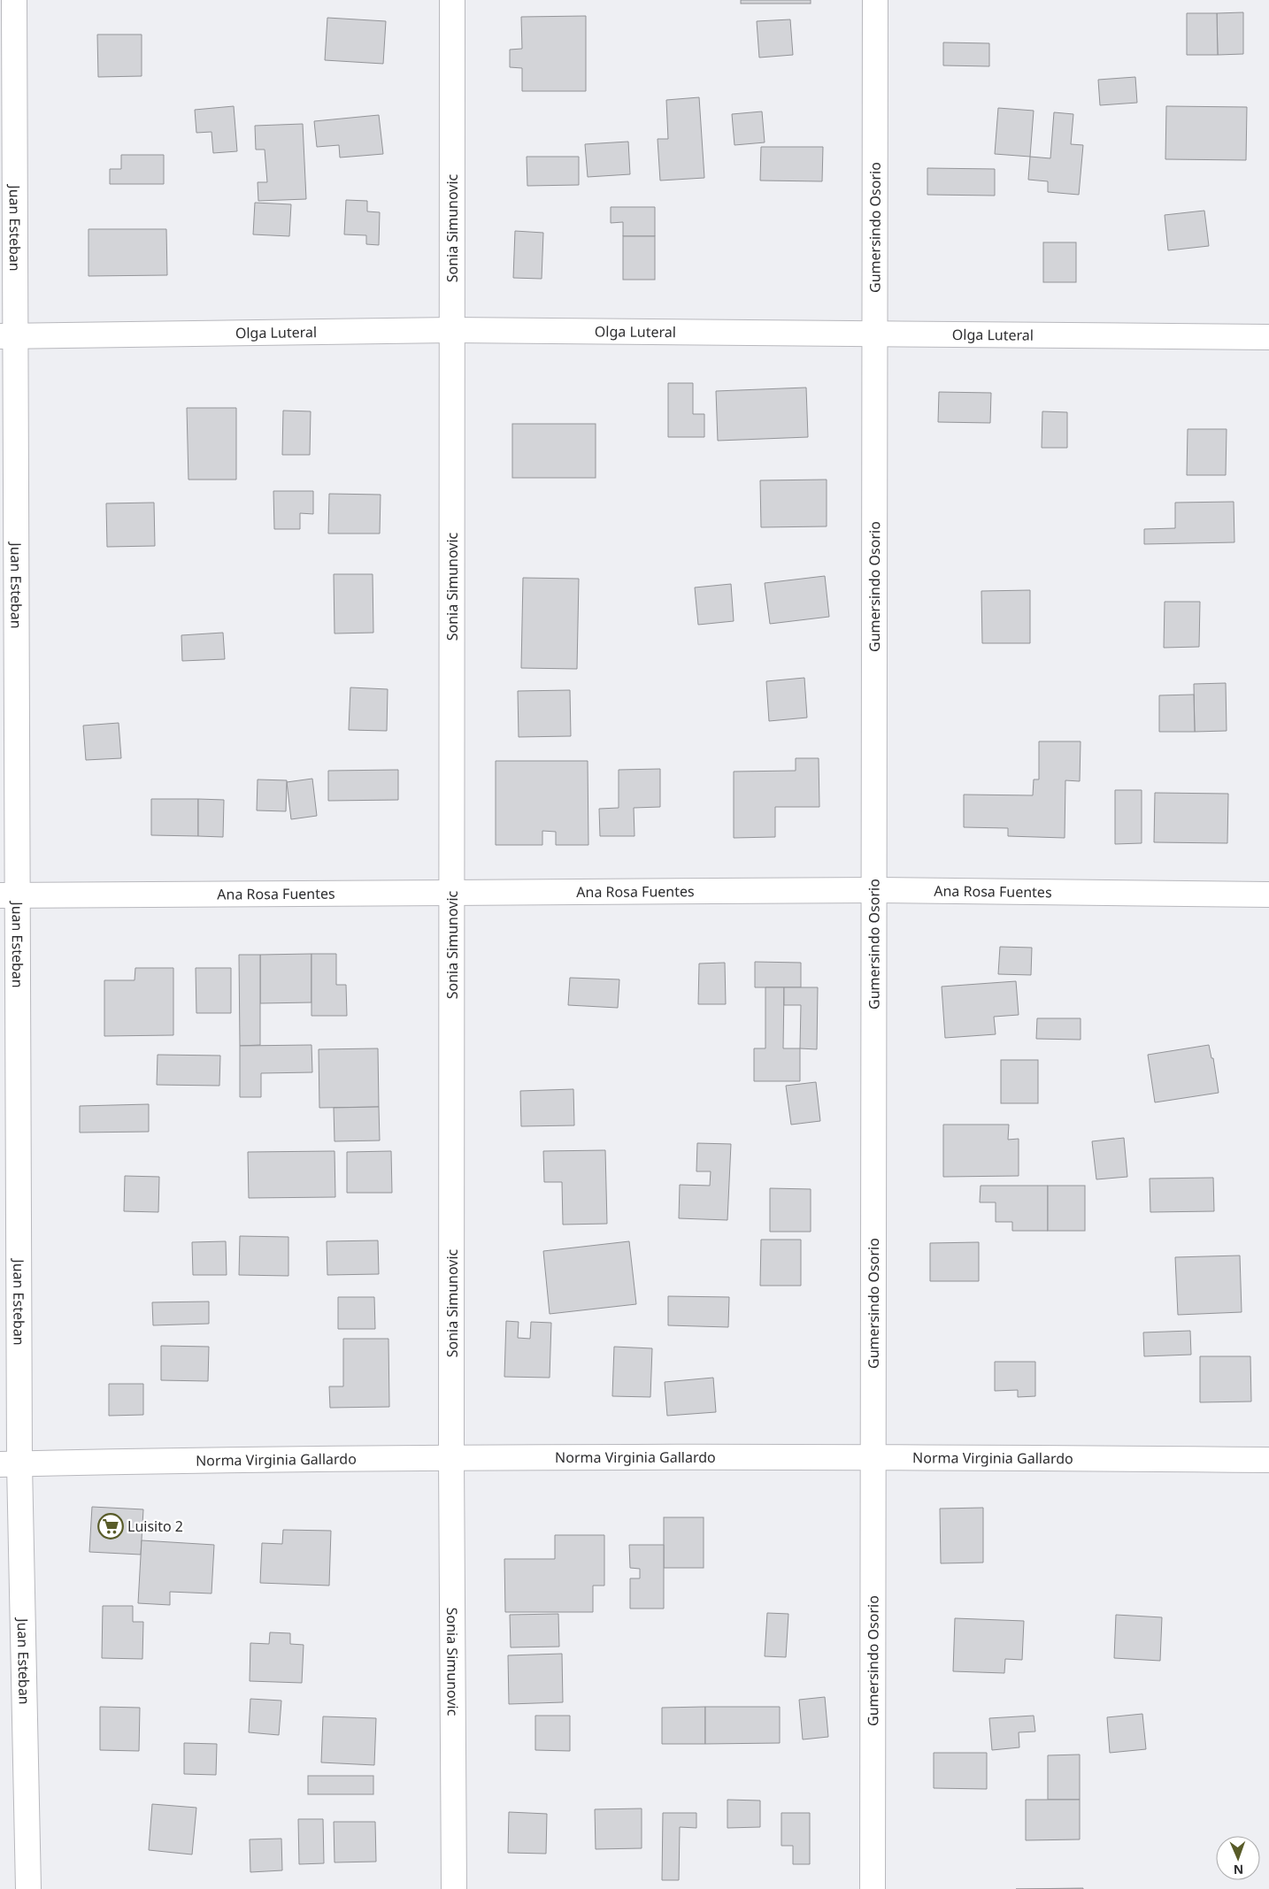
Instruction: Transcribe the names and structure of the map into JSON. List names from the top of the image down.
{
  "streets": {
    "street": [
      "Juan Esteban",
      "Sonia Simunovic",
      "Gumersindo Osorio",
      "Olga Luteral",
      "Ana Rosa Fuentes",
      "Norma Virginia Gallardo"
    ]
  },
  "crossings": [
    ["Juan Esteban", "Olga Luteral"],
    ["Juan Esteban", "Ana Rosa Fuentes"],
    ["Juan Esteban", "Norma Virginia Gallardo"],
    ["Sonia Simunovic", "Olga Luteral"],
    ["Sonia Simunovic", "Ana Rosa Fuentes"],
    ["Sonia Simunovic", "Norma Virginia Gallardo"],
    ["Gumersindo Osorio", "Olga Luteral"],
    ["Gumersindo Osorio", "Ana Rosa Fuentes"],
    ["Gumersindo Osorio", "Norma Virginia Gallardo"]
  ],
  "places": {
    "supermarket": ["Luisito 2"]
  },
  "north": "bottom"
}
